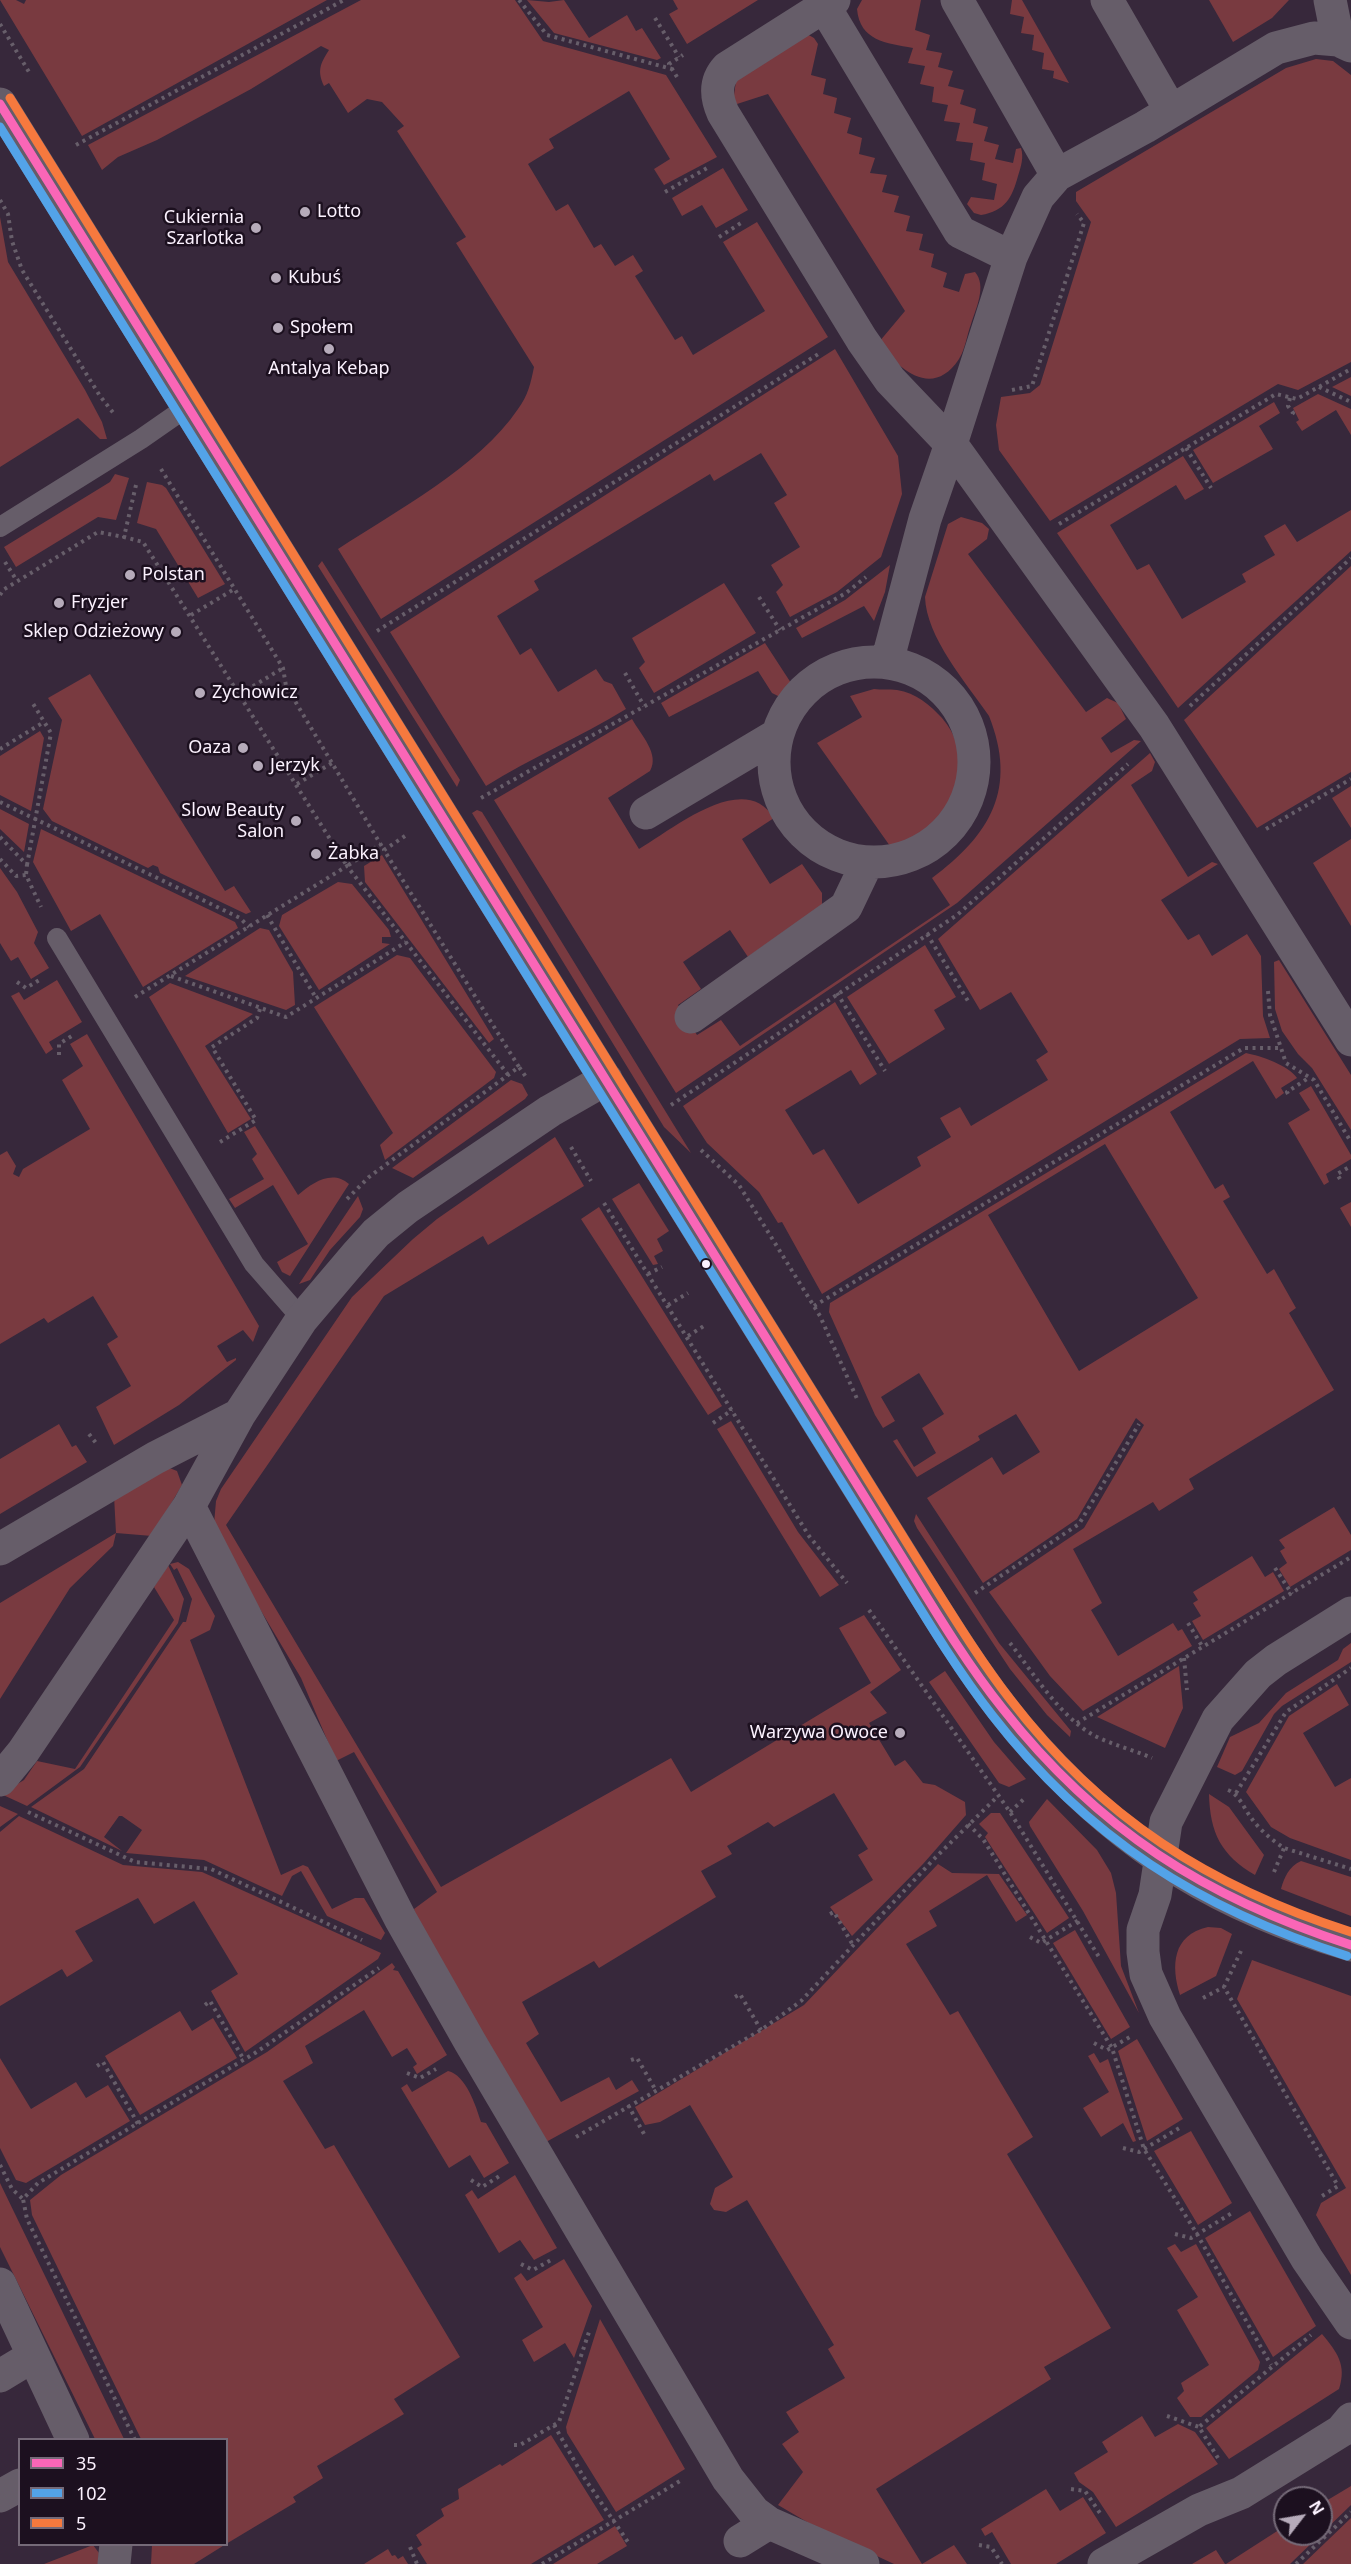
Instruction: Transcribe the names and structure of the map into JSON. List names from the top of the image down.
{
  "places": [
    "Lotto",
    "Cukiernia Szarlotka",
    "Kubuś",
    "Społem",
    "Antalya Kebap",
    "Polstan",
    "Fryzjer",
    "Sklep Odzieżowy",
    "Zychowicz",
    "Oaza",
    "Jerzyk",
    "Slow Beauty Salon",
    "Żabka",
    "Warzywa Owoce"
  ],
  "lines": ["transit line 5", "transit line 35", "transit line 102"],
  "legend": ["35", "102", "5"],
  "north": "top right"
}
